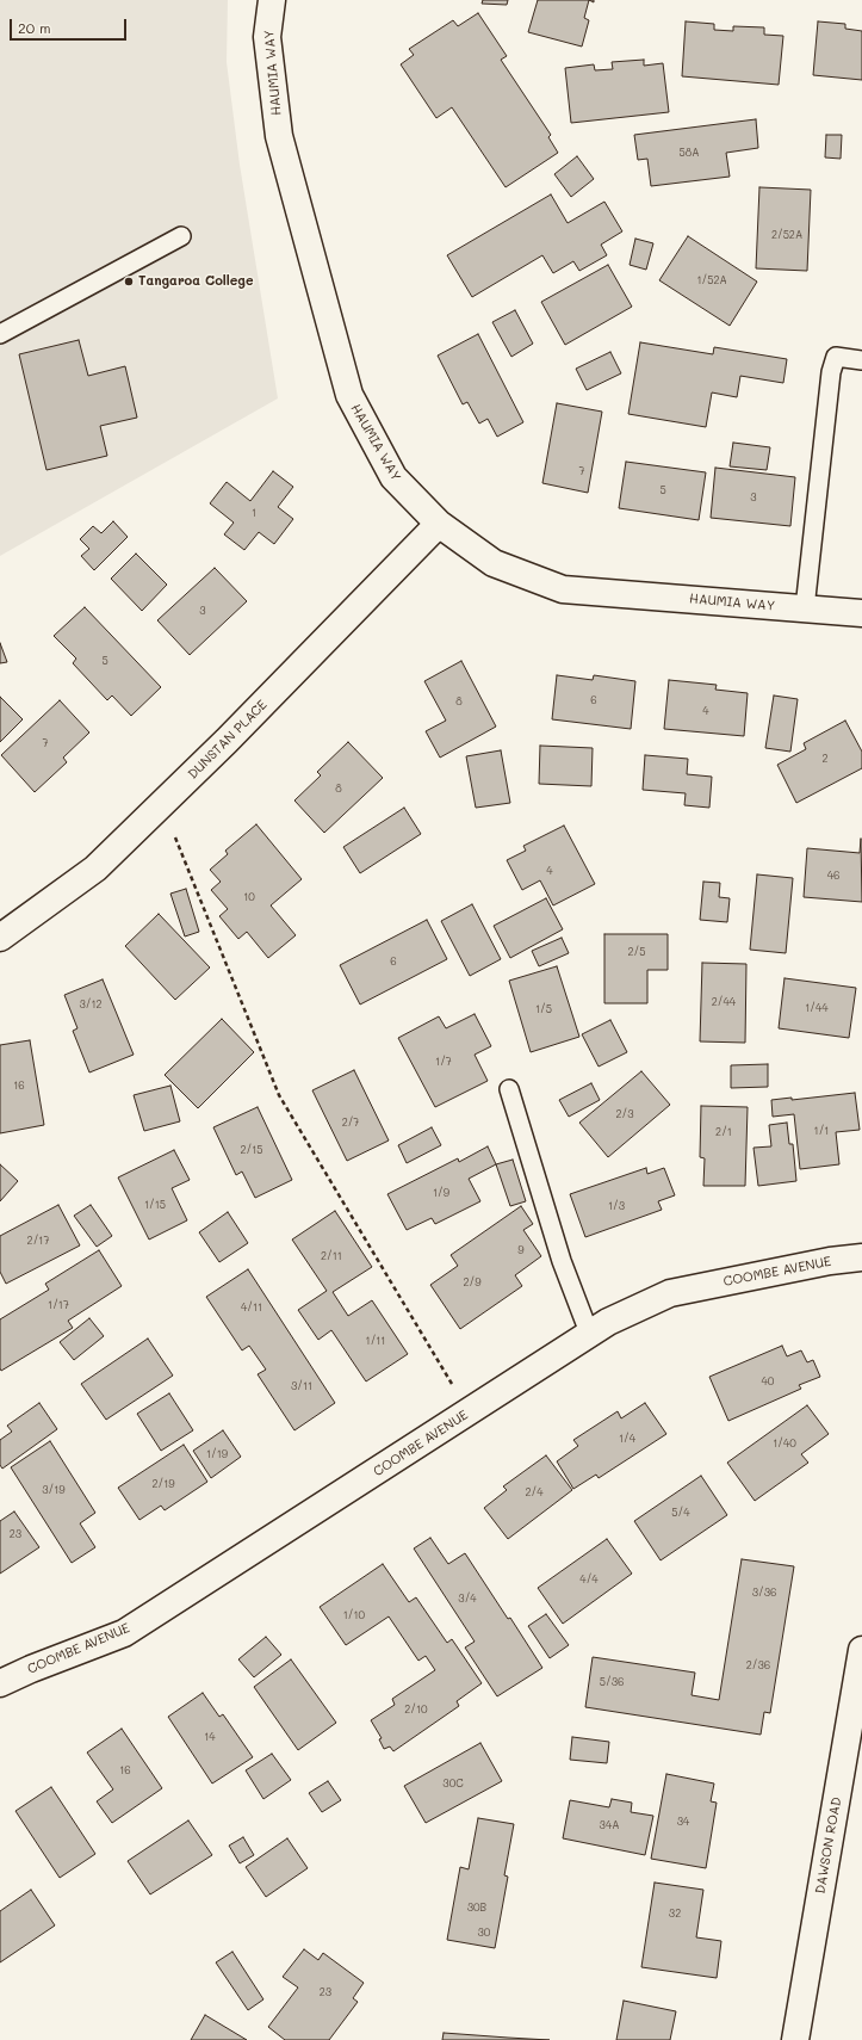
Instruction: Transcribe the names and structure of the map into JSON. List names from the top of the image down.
{
  "streets": {
    "street": [
      "HAUMIA WAY",
      "DUNSTAN PLACE",
      "COOMBE AVENUE",
      "DAWSON ROAD"
    ]
  },
  "crossings": [
    ["HAUMIA WAY", "DUNSTAN PLACE"]
  ],
  "places": ["Tangaroa College"],
  "house_numbers": [
    "58A",
    "2/52A",
    "1/52A",
    "7",
    "5",
    "3",
    "1",
    "3",
    "5",
    "6",
    "8",
    "4",
    "7",
    "2",
    "8",
    "4",
    "46",
    "10",
    "2/5",
    "6",
    "2/44",
    "3/12",
    "1/44",
    "1/5",
    "1/7",
    "16",
    "2/3",
    "2/7",
    "1/1",
    "2/1",
    "2/15",
    "1/9",
    "1/15",
    "1/3",
    "2/17",
    "9",
    "2/11",
    "2/9",
    "1/17",
    "4/11",
    "1/11",
    "40",
    "3/11",
    "1/4",
    "1/40",
    "1/19",
    "2/19",
    "3/19",
    "2/4",
    "5/4",
    "23",
    "4/4",
    "3/36",
    "3/4",
    "1/10",
    "2/36",
    "5/36",
    "2/10",
    "14",
    "16",
    "30C",
    "34",
    "34A",
    "30B",
    "32",
    "30",
    "23"
  ],
  "scale_bar": "20 m"
}
